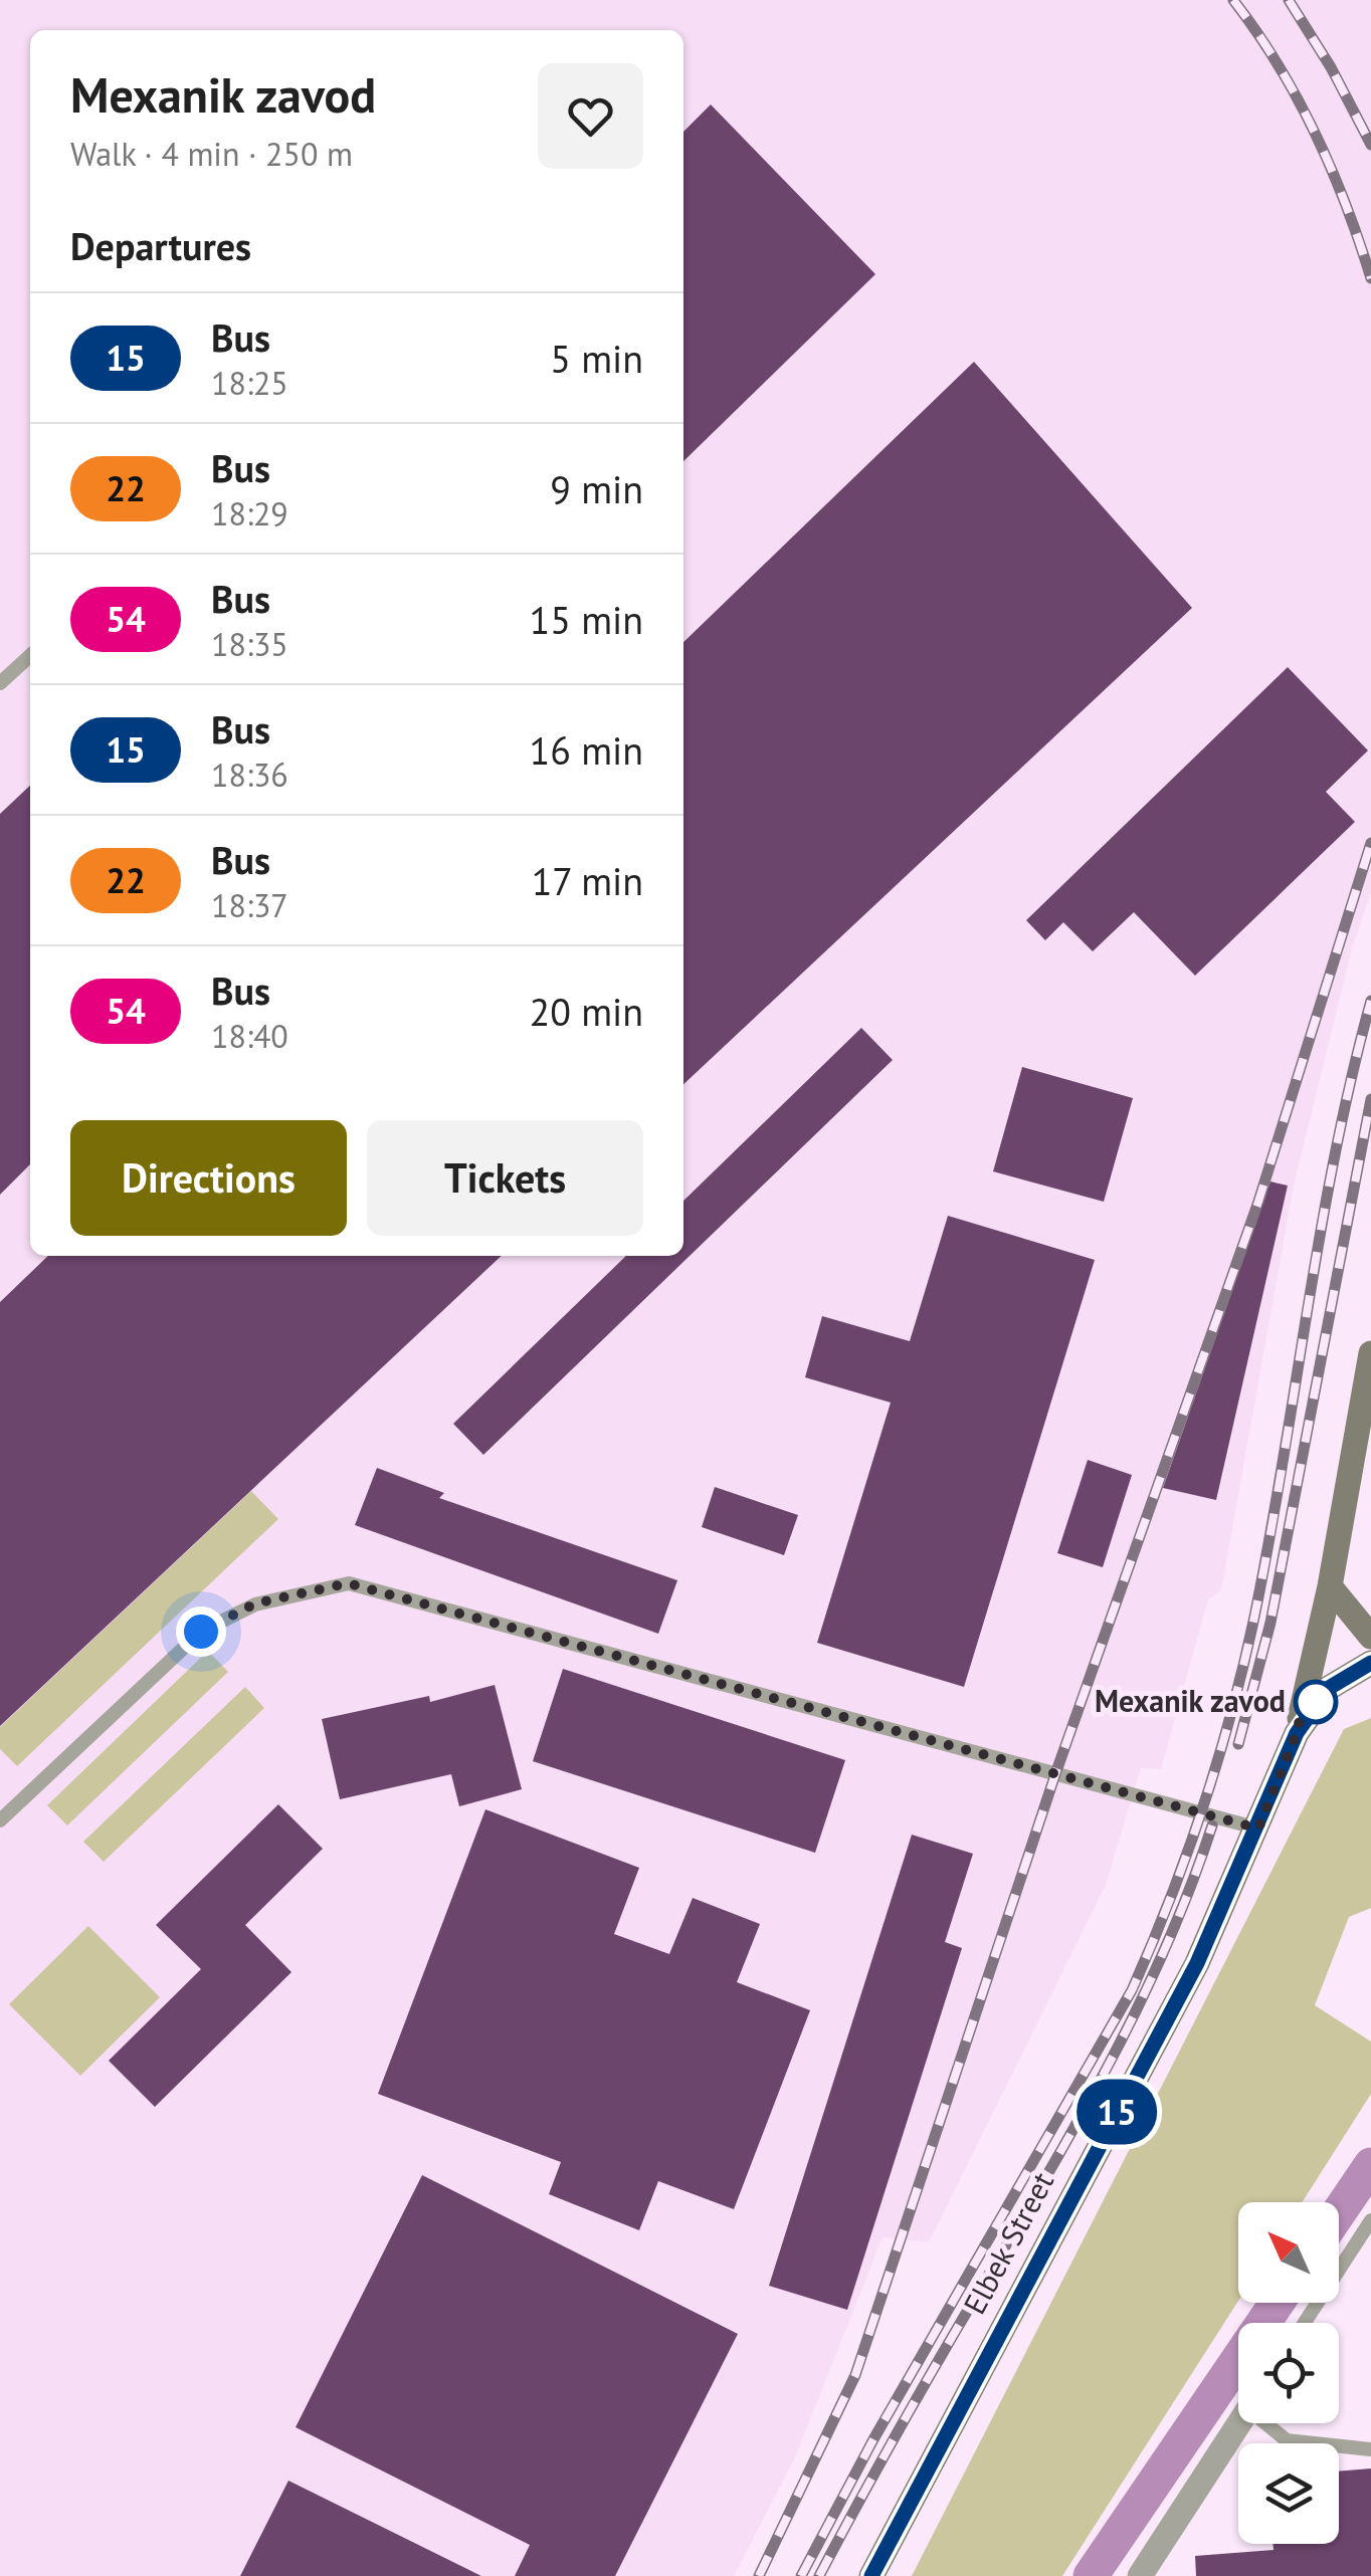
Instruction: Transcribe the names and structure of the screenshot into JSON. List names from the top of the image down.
{
  "streets": {
    "main road": ["Elbek Street"]
  },
  "places": ["Mexanik zavod"],
  "lines": ["bus line 15"],
  "north": "top left",
  "page": {
    "on_map": "15",
    "heading": [
      ["Mexanik zavod", "Walk · 4 min · 250 m"],
      "Departures"
    ],
    "list": [
      {
        "mark": "15",
        "name": "Bus",
        "note": "18:25",
        "value": "5 min"
      },
      {
        "mark": "22",
        "name": "Bus",
        "note": "18:29",
        "value": "9 min"
      },
      {
        "mark": "54",
        "name": "Bus",
        "note": "18:35",
        "value": "15 min"
      },
      {
        "mark": "15",
        "name": "Bus",
        "note": "18:36",
        "value": "16 min"
      },
      {
        "mark": "22",
        "name": "Bus",
        "note": "18:37",
        "value": "17 min"
      },
      {
        "mark": "54",
        "name": "Bus",
        "note": "18:40",
        "value": "20 min"
      }
    ],
    "buttons": ["Directions", "Tickets"]
  }
}
